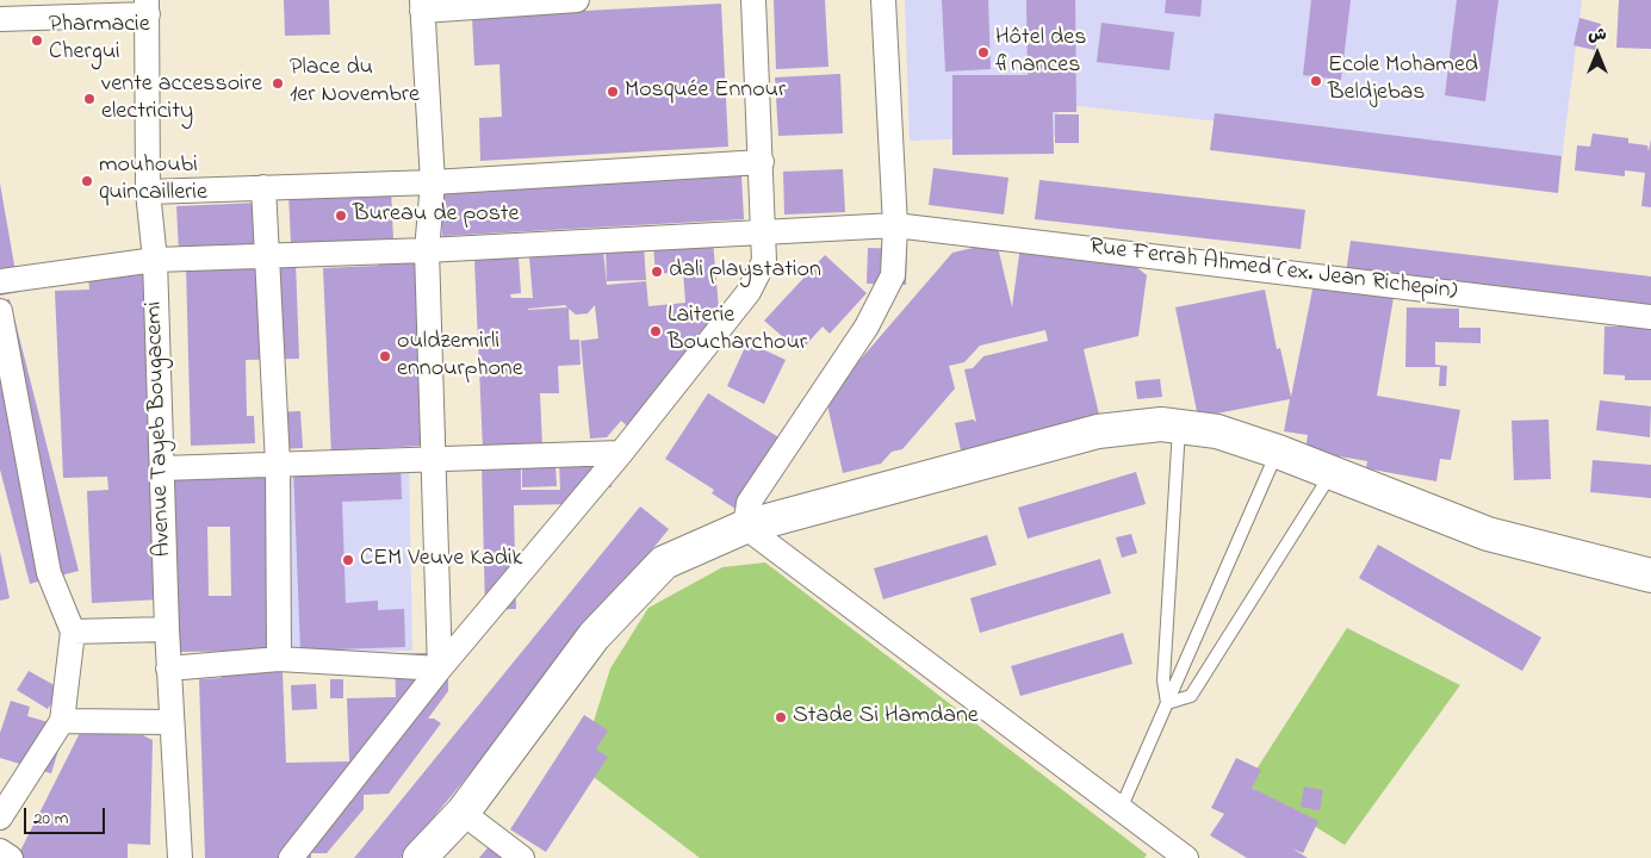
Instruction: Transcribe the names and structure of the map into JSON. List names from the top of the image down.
{
  "streets": {
    "street": ["Rue Ferrah Ahmed (ex. Jean Richepin)", "Avenue Tayeb Bougacemi"]
  },
  "crossings": [
    ["Rue Ferrah Ahmed (ex. Jean Richepin)", "Avenue Tayeb Bougacemi"]
  ],
  "places": [
    "Pharmacie Chergui",
    "Hôtel des finances",
    "Ecole Mohamed Beldjebas",
    "Place du 1er Novembre",
    "Mosquée Ennour",
    "vente accessoire electricity",
    "mouhoubi quincaillerie",
    "Bureau de poste",
    "dali playstation",
    "Laiterie Boucharchour",
    "ouldzemirli ennourphone",
    "CEM Veuve Kadik",
    "Stade Si Hamdane"
  ],
  "scale_bar": "20 m",
  "north": "top"
}
